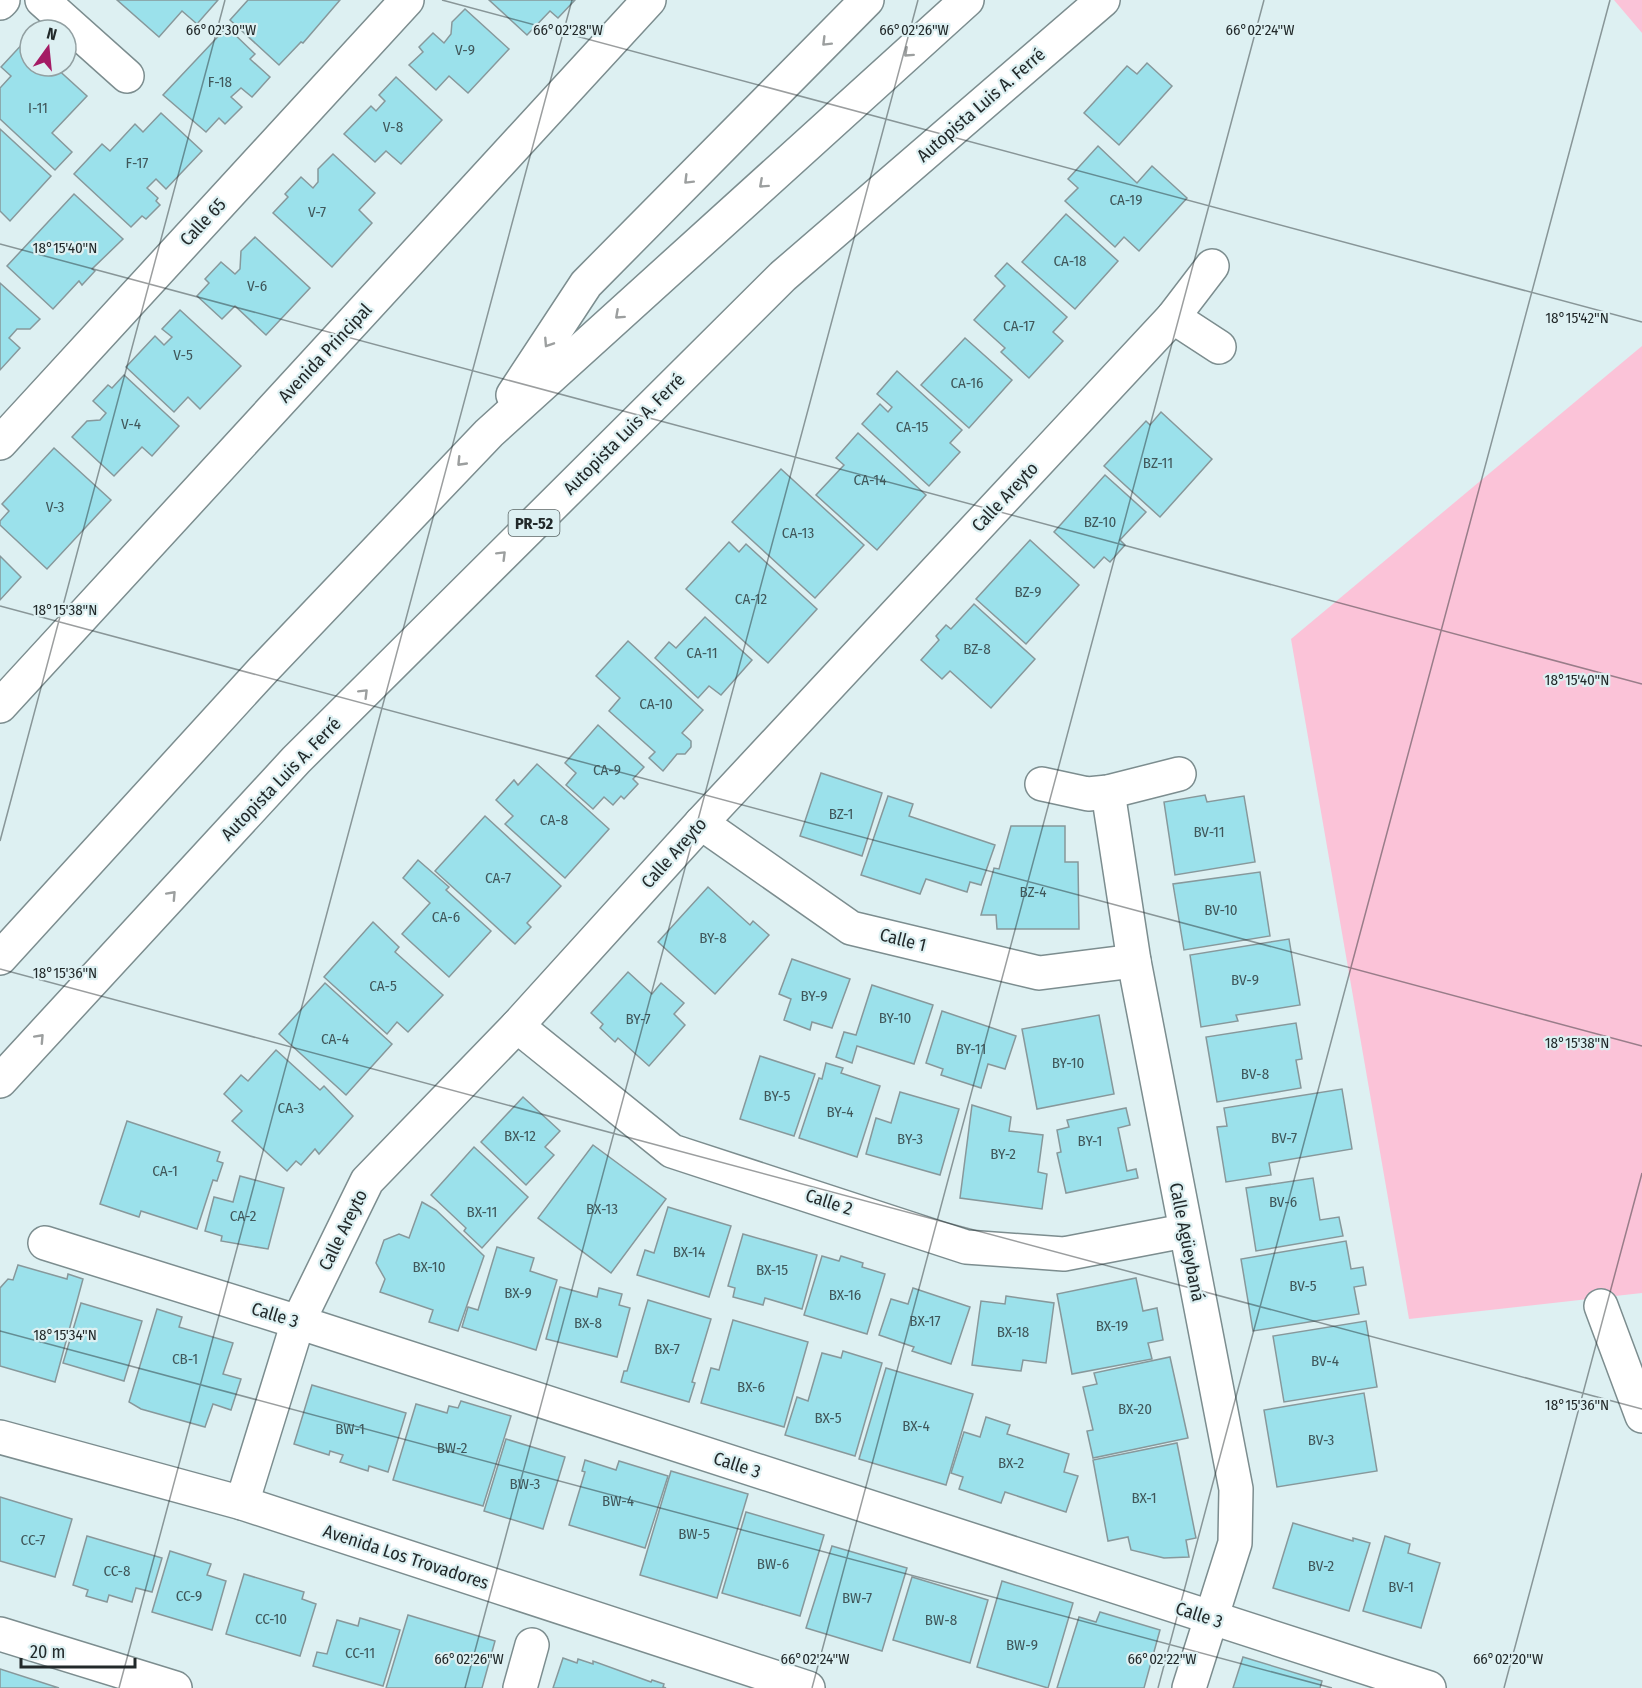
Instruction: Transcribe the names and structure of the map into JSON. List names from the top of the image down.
{
  "streets": {
    "main road": [
      "Autopista Luis A. Ferré",
      "Calle 65",
      "Avenida Principal",
      "Calle Areyto",
      "PR-52",
      "Calle 1",
      "Calle 2",
      "Calle Agüeybaná",
      "Calle 3",
      "Avenida Los Trovadores"
    ]
  },
  "crossings": [
    ["Calle Areyto", "Calle 1"],
    ["Calle Areyto", "Calle 2"],
    ["Calle Areyto", "Calle 3"],
    ["Calle Areyto", "Avenida Los Trovadores"],
    ["Calle 1", "Calle Agüeybaná"],
    ["Calle 2", "Calle Agüeybaná"],
    ["Calle Agüeybaná", "Calle 3"]
  ],
  "house_numbers": [
    "V-9",
    "F-18",
    "I-11",
    "V-8",
    "F-17",
    "CA-19",
    "V-7",
    "CA-18",
    "V-6",
    "CA-17",
    "V-5",
    "CA-16",
    "V-4",
    "CA-15",
    "BZ-11",
    "CA-14",
    "V-3",
    "BZ-10",
    "CA-13",
    "BZ-9",
    "CA-12",
    "BZ-8",
    "CA-11",
    "CA-10",
    "CA-9",
    "BZ-1",
    "CA-8",
    "BV-11",
    "CA-7",
    "BZ-4",
    "BV-10",
    "CA-6",
    "BY-8",
    "BV-9",
    "CA-5",
    "BY-9",
    "BY-10",
    "BY-7",
    "CA-4",
    "BY-11",
    "BY-10",
    "BV-8",
    "BY-5",
    "CA-3",
    "BY-4",
    "BX-12",
    "BV-7",
    "BY-3",
    "BY-1",
    "BY-2",
    "CA-1",
    "BV-6",
    "BX-13",
    "BX-11",
    "CA-2",
    "BX-14",
    "BX-10",
    "BX-15",
    "BV-5",
    "BX-9",
    "BX-16",
    "BX-17",
    "BX-8",
    "BX-19",
    "BX-18",
    "BX-7",
    "CB-1",
    "BV-4",
    "BX-6",
    "BX-20",
    "BX-5",
    "BX-4",
    "BW-1",
    "BV-3",
    "BW-2",
    "BX-2",
    "BW-3",
    "BX-1",
    "BW-4",
    "BW-5",
    "CC-7",
    "BW-6",
    "BV-2",
    "CC-8",
    "BV-1",
    "CC-9",
    "BW-7",
    "CC-10",
    "BW-8",
    "BW-9",
    "CC-11"
  ],
  "scale_bar": "20 m",
  "north": "top",
  "coordinates": [
    "66°02'30\"W",
    "66°02'28\"W",
    "66°02'26\"W",
    "66°02'24\"W",
    "18°15'40\"N",
    "18°15'42\"N",
    "18°15'38\"N",
    "18°15'36\"N",
    "18°15'34\"N",
    "66°02'22\"W",
    "66°02'20\"W"
  ]
}
